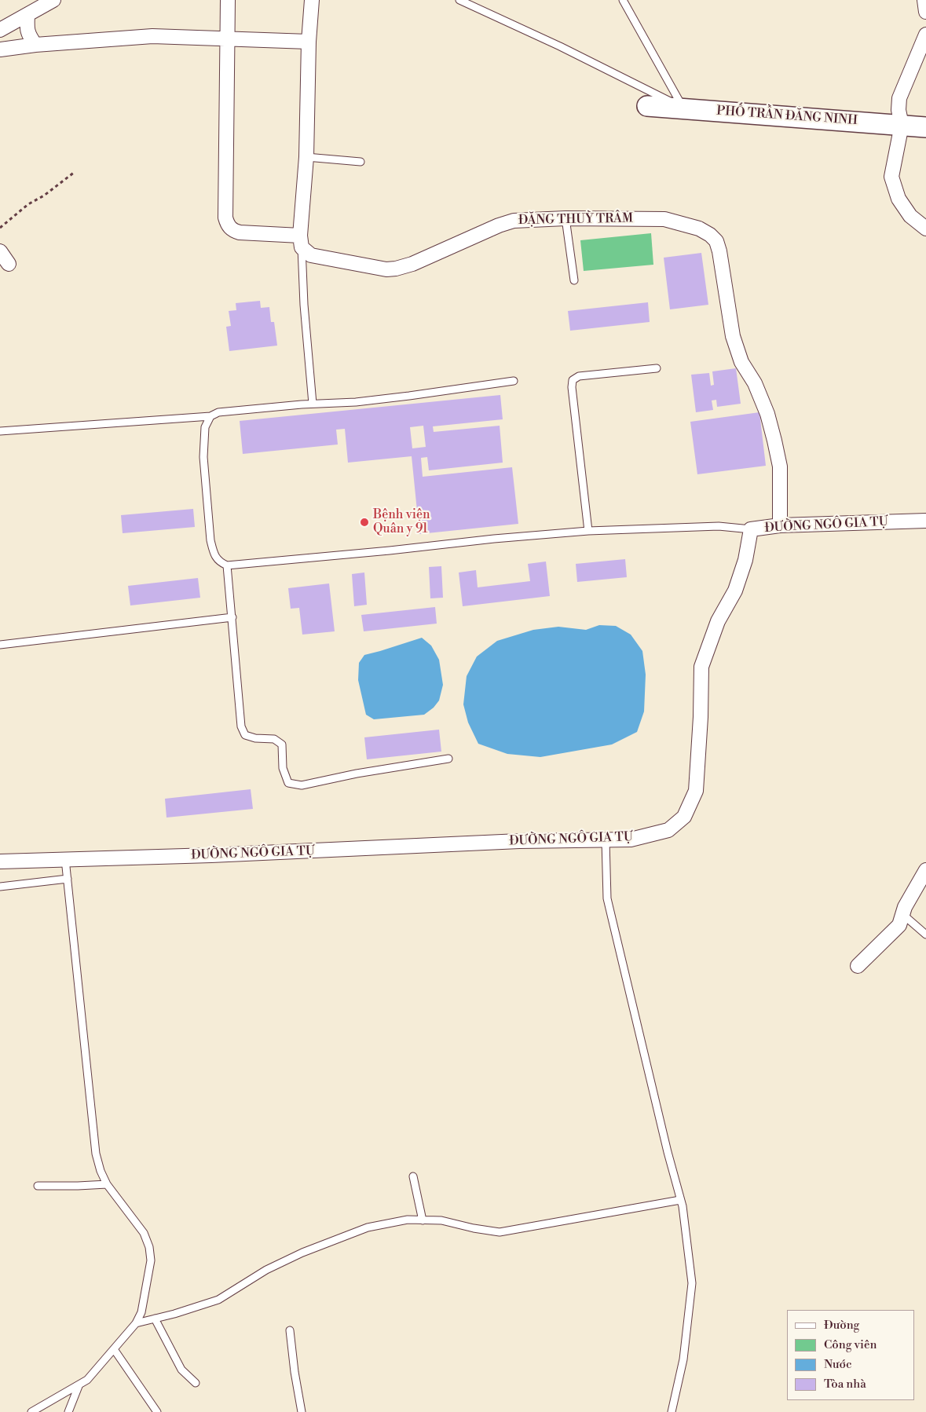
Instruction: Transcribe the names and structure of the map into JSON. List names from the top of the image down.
{
  "streets": {
    "street": ["PHỐ TRẦN ĐĂNG NINH", "ĐẶNG THUỲ TRÂM", "ĐƯỜNG NGÔ GIA TỰ"]
  },
  "crossings": [
    ["ĐẶNG THUỲ TRÂM", "ĐƯỜNG NGÔ GIA TỰ"]
  ],
  "places": ["Bệnh viện Quân y 91"],
  "legend": [
    "Đường",
    "Công viên",
    "Nước",
    "Tòa nhà"
  ]
}
